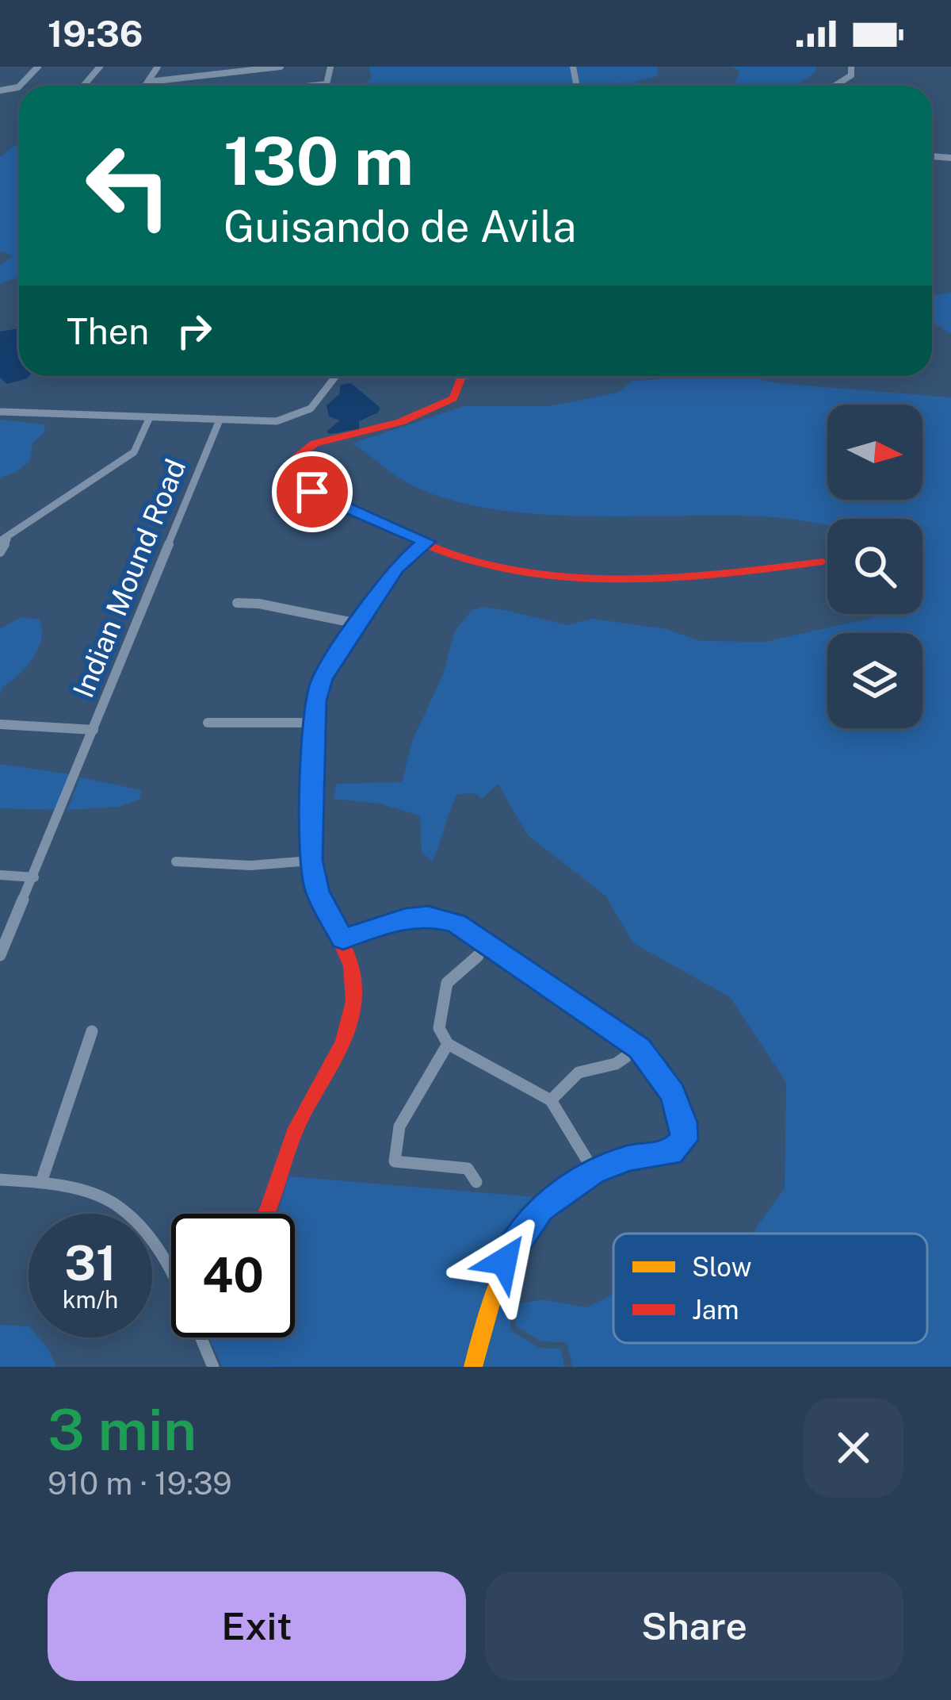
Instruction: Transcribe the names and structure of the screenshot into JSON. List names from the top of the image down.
{
  "streets": {
    "street": ["Indian Mound Road"]
  },
  "legend": ["Slow", "Jam"],
  "north": "right",
  "page": {
    "status": "19:36",
    "turn": ["130 m", "Guisando de Avila"],
    "then": "Then",
    "speed": "31 km/h",
    "limit": "40",
    "heading": ["3 min", "910 m · 19:39"],
    "buttons": ["Exit", "Share"]
  }
}
